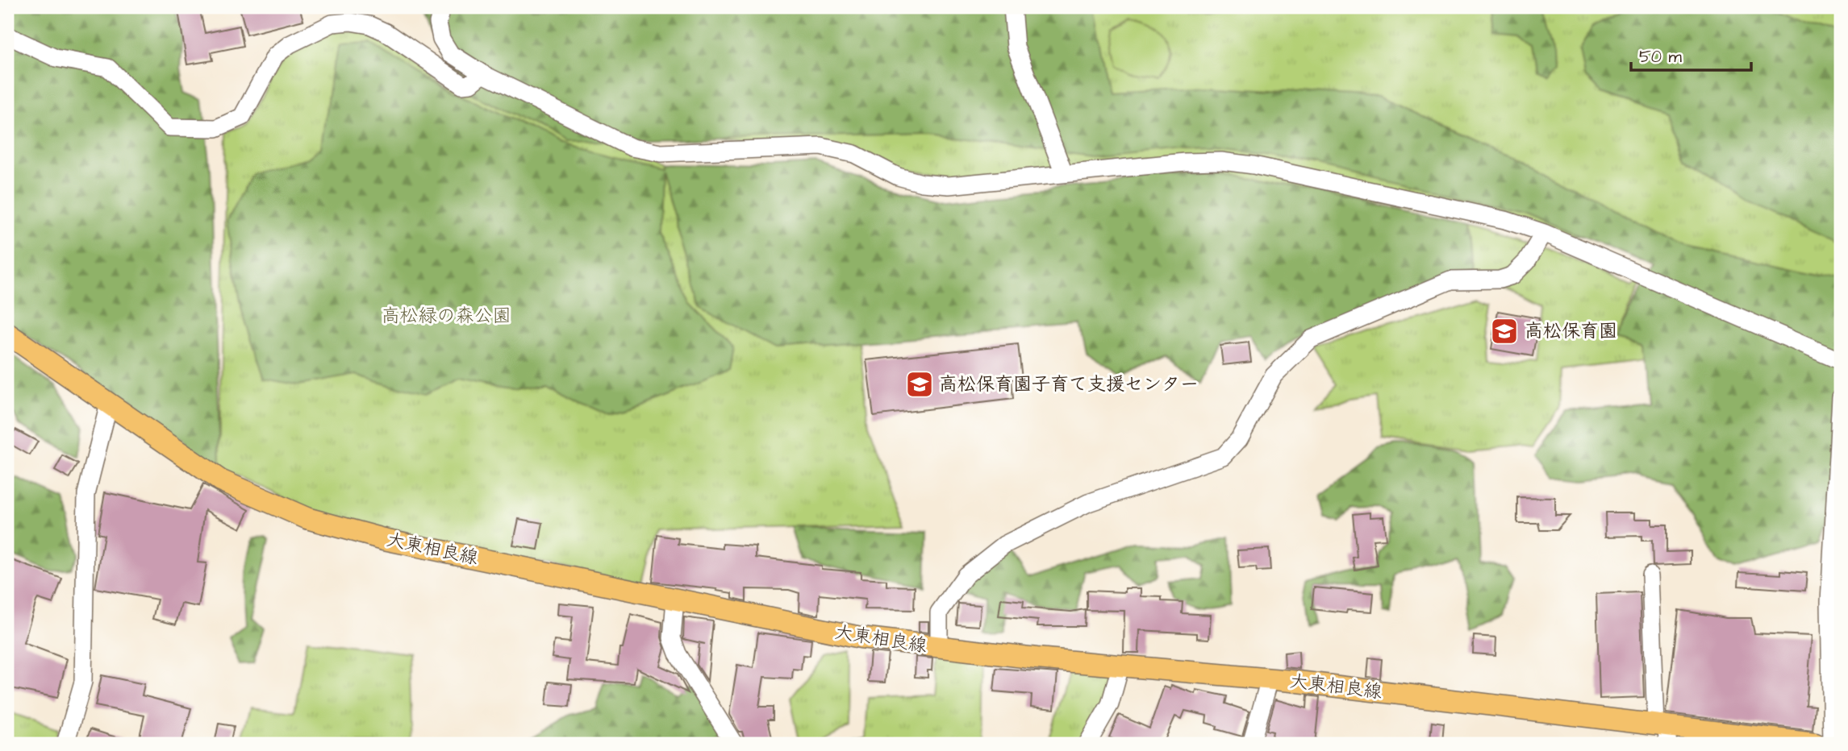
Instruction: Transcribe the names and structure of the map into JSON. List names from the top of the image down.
{
  "streets": {
    "main road": ["大東相良線"]
  },
  "parks": ["高松緑の森公園"],
  "places": {
    "school or university": ["高松保育園", "高松保育園子育て支援センター"]
  },
  "scale_bar": "50 m"
}
